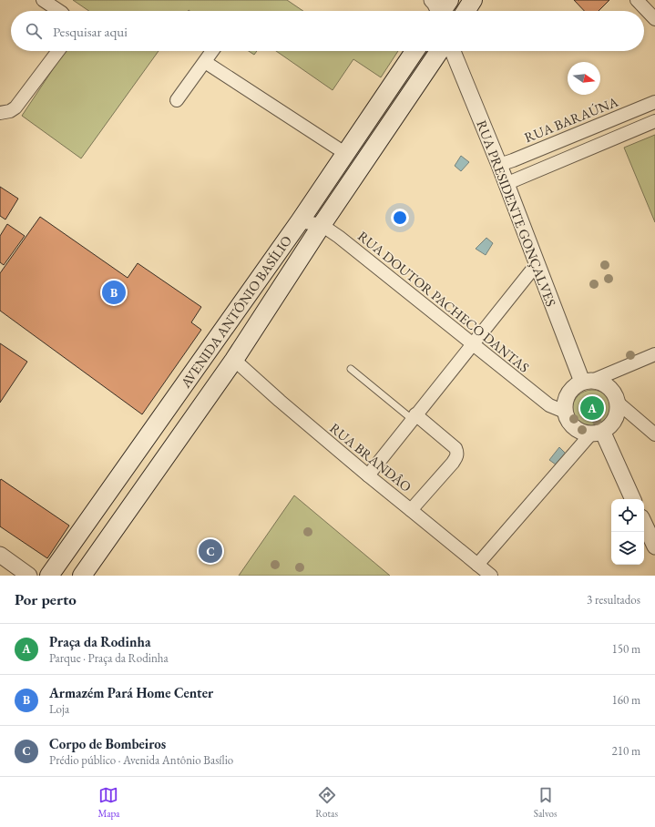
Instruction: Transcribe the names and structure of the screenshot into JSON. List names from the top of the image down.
{
  "streets": {
    "main road": ["AVENIDA ANTÔNIO BASÍLIO"],
    "street": [
      "RUA BARAÚNA",
      "RUA PRESIDENTE GONÇALVES",
      "RUA DOUTOR PACHECO DANTAS",
      "RUA BRANDÂO"
    ]
  },
  "crossings": [
    ["RUA BARAÚNA", "RUA PRESIDENTE GONÇALVES"],
    ["RUA PRESIDENTE GONÇALVES", "RUA DOUTOR PACHECO DANTAS"],
    ["RUA DOUTOR PACHECO DANTAS", "AVENIDA ANTÔNIO BASÍLIO"],
    ["AVENIDA ANTÔNIO BASÍLIO", "RUA BRANDÂO"]
  ],
  "north": "right",
  "page": {
    "search": "Pesquisar aqui",
    "pins": ["B", "A", "C"],
    "heading": ["Por perto", "3 resultados"],
    "list": [
      {
        "mark": "A",
        "name": "Praça da Rodinha",
        "note": "Parque · Praça da Rodinha",
        "value": "150 m"
      },
      {
        "mark": "B",
        "name": "Armazém Pará Home Center",
        "note": "Loja",
        "value": "160 m"
      },
      {
        "mark": "C",
        "name": "Corpo de Bombeiros",
        "note": "Prédio público · Avenida Antônio Basílio",
        "value": "210 m"
      }
    ],
    "nav": ["Mapa", "Rotas", "Salvos"]
  }
}
